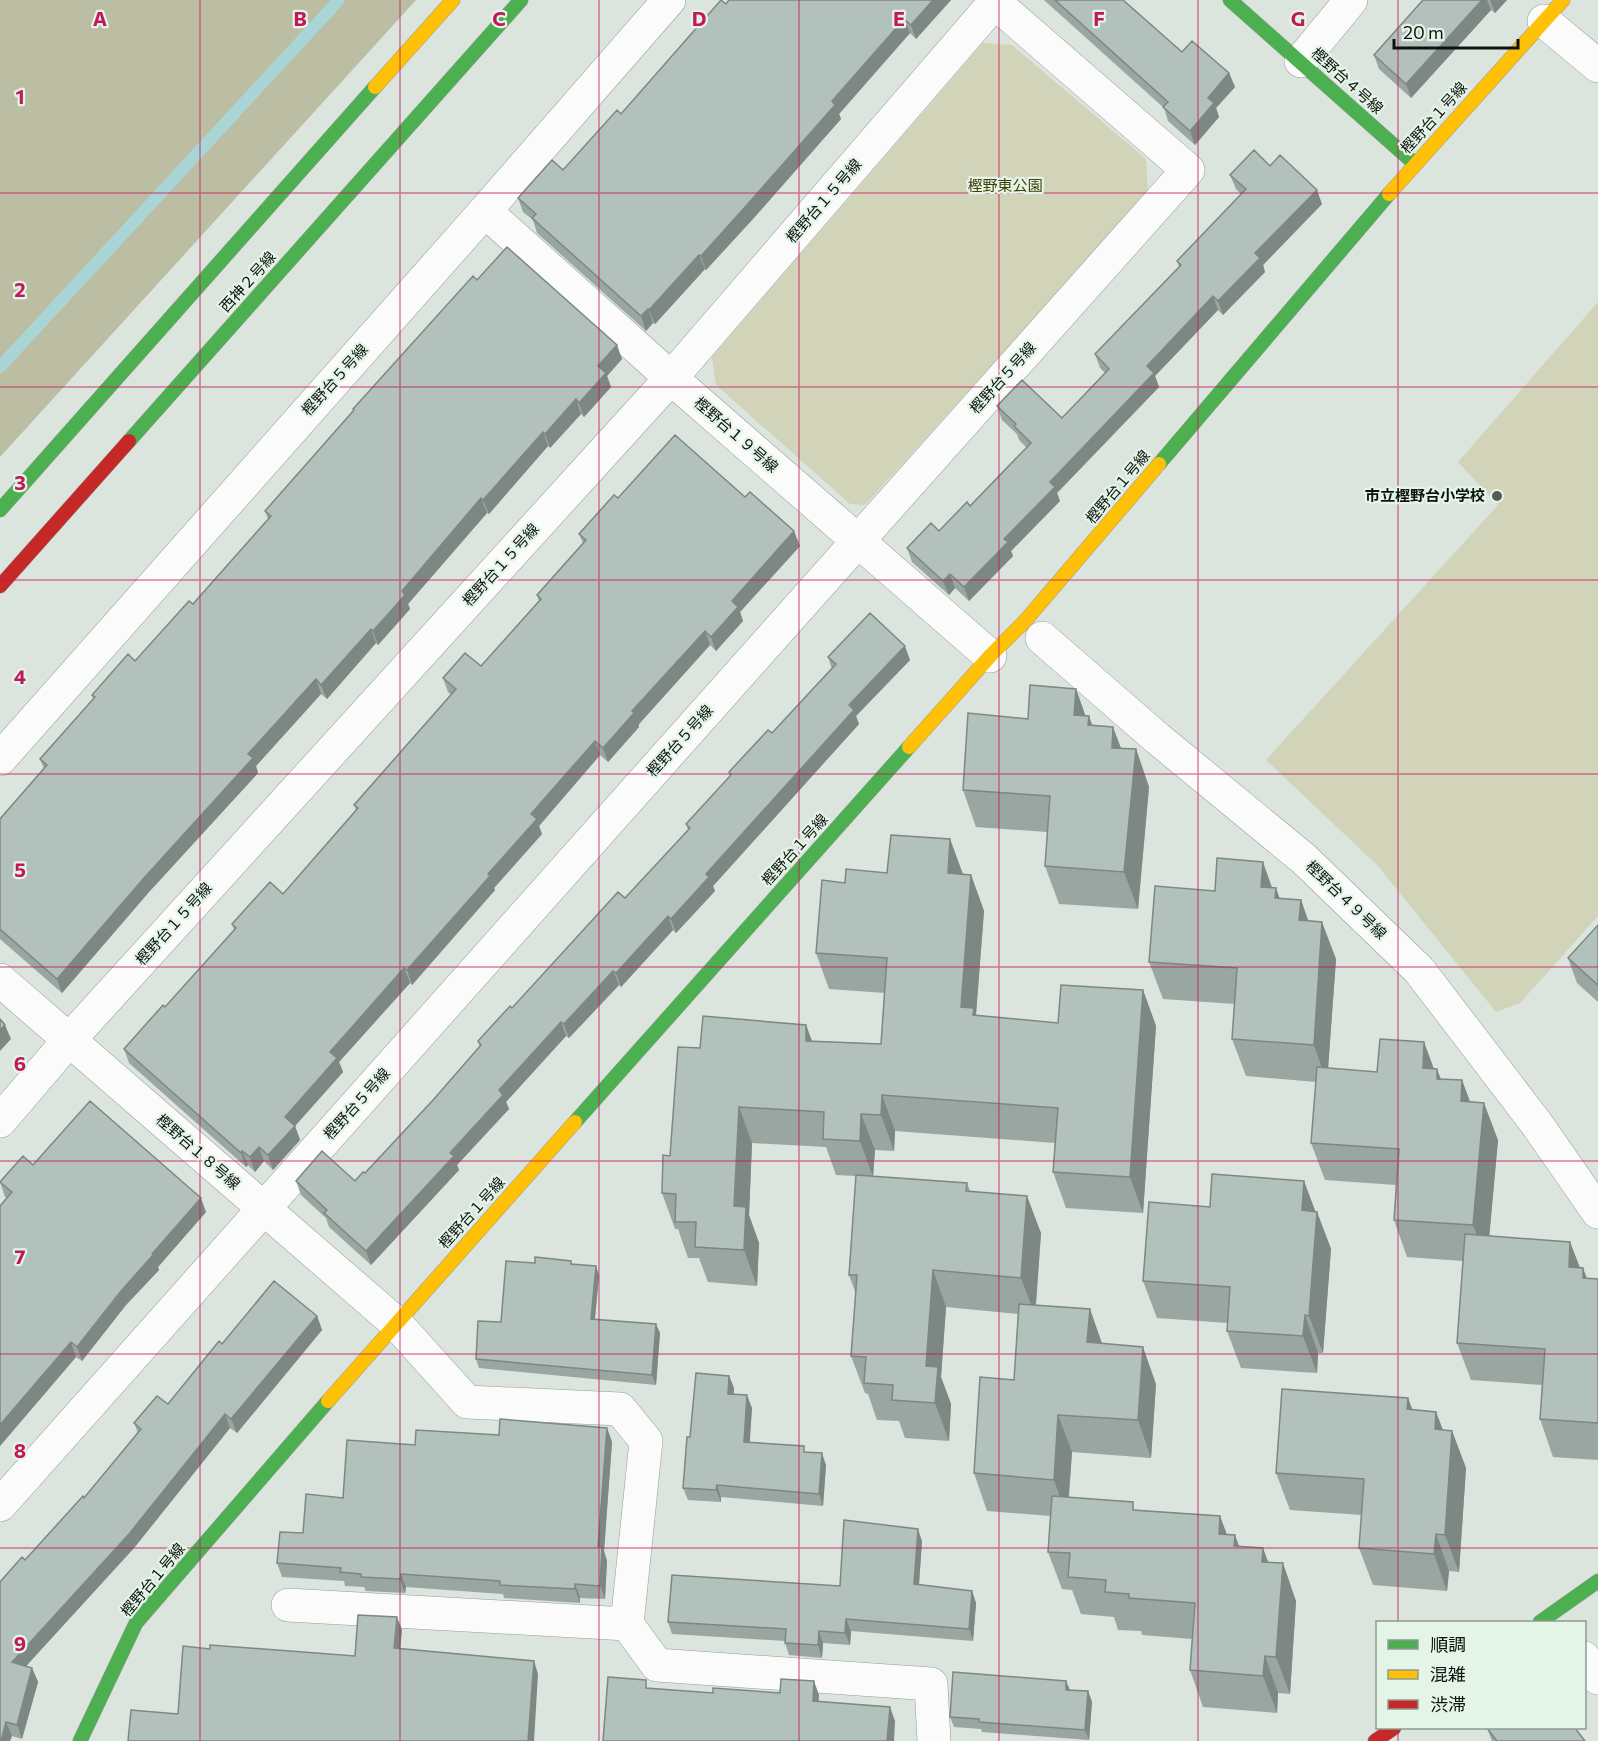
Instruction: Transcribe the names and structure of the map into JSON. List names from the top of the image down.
{
  "streets": {
    "street": [
      "樫野台４号線",
      "樫野台１号線",
      "樫野台１５号線",
      "西神２号線",
      "樫野台５号線",
      "樫野台１９号線",
      "樫野台４９号線",
      "樫野台１８号線"
    ]
  },
  "crossings": [
    ["樫野台４号線", "樫野台１号線"],
    ["樫野台１号線", "樫野台１９号線"],
    ["樫野台１号線", "樫野台１８号線"],
    ["樫野台１５号線", "樫野台５号線"],
    ["樫野台１５号線", "樫野台１９号線"],
    ["樫野台１５号線", "樫野台１８号線"],
    ["樫野台５号線", "樫野台１９号線"],
    ["樫野台５号線", "樫野台１８号線"]
  ],
  "parks": ["樫野東公園"],
  "places": ["市立樫野台小学校"],
  "legend": ["順調", "混雑", "渋滞"],
  "scale_bar": "20 m",
  "grid": {
    "columns": [
      "A",
      "B",
      "C",
      "D",
      "E",
      "F",
      "G"
    ],
    "rows": [
      "1",
      "2",
      "3",
      "4",
      "5",
      "6",
      "7",
      "8",
      "9"
    ]
  }
}
